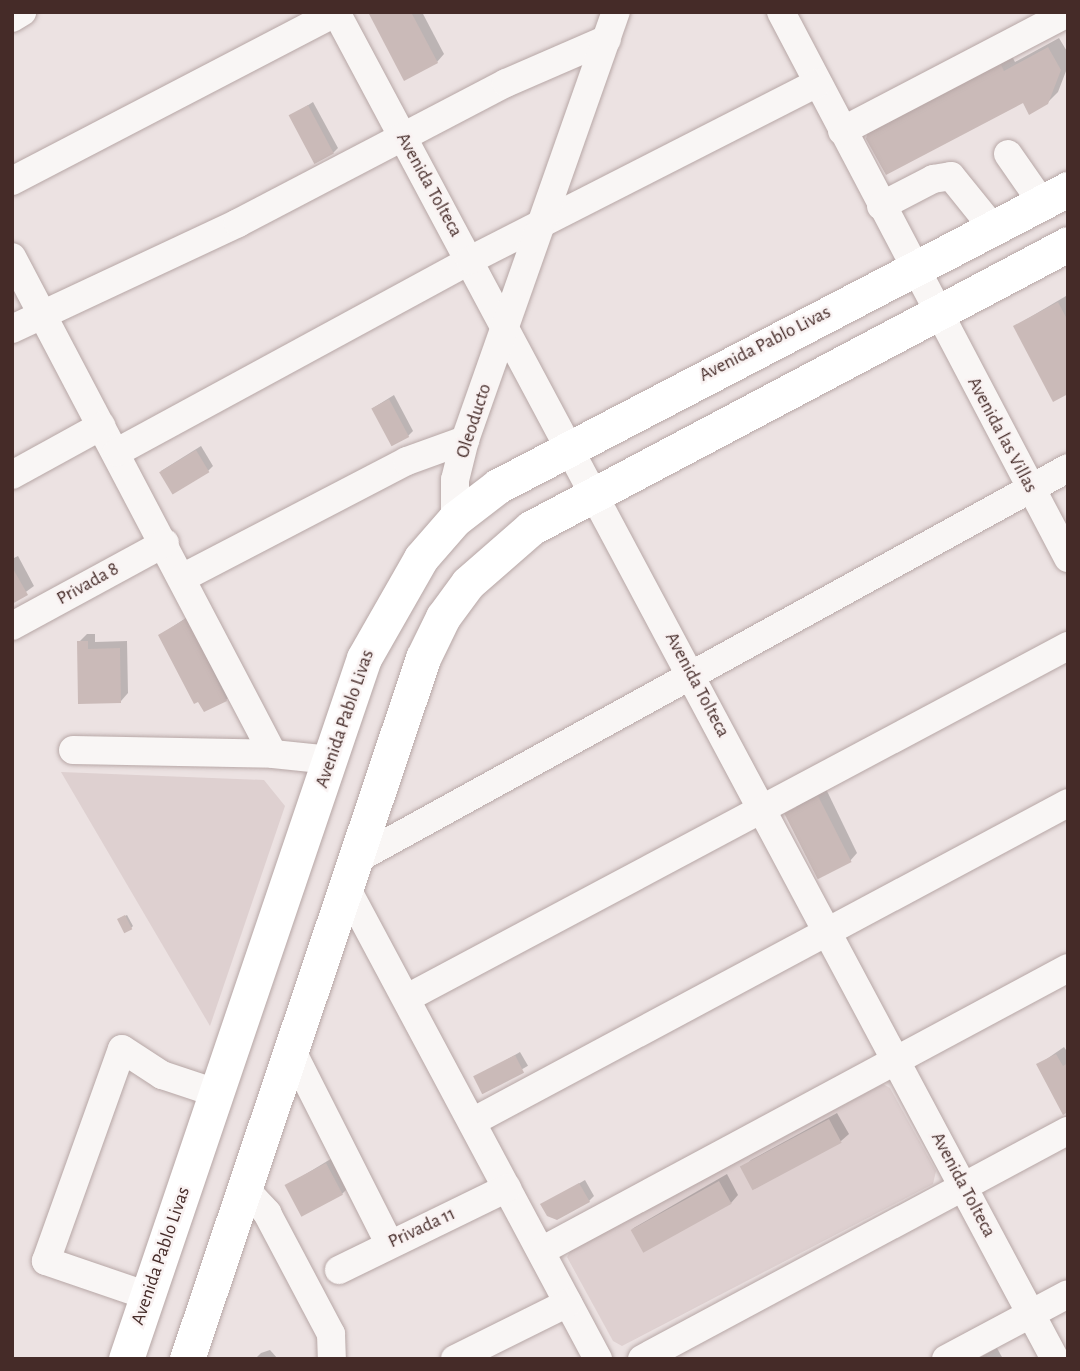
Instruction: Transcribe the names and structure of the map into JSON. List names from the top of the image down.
{
  "streets": {
    "main road": ["Avenida Pablo Livas"],
    "street": [
      "Avenida Tolteca",
      "Oleoducto",
      "Avenida las Villas",
      "Privada 8",
      "Privada 11"
    ]
  },
  "crossings": [
    ["Avenida Tolteca", "Avenida Pablo Livas"],
    ["Avenida Tolteca", "Oleoducto"],
    ["Avenida Pablo Livas", "Oleoducto"]
  ]
}
